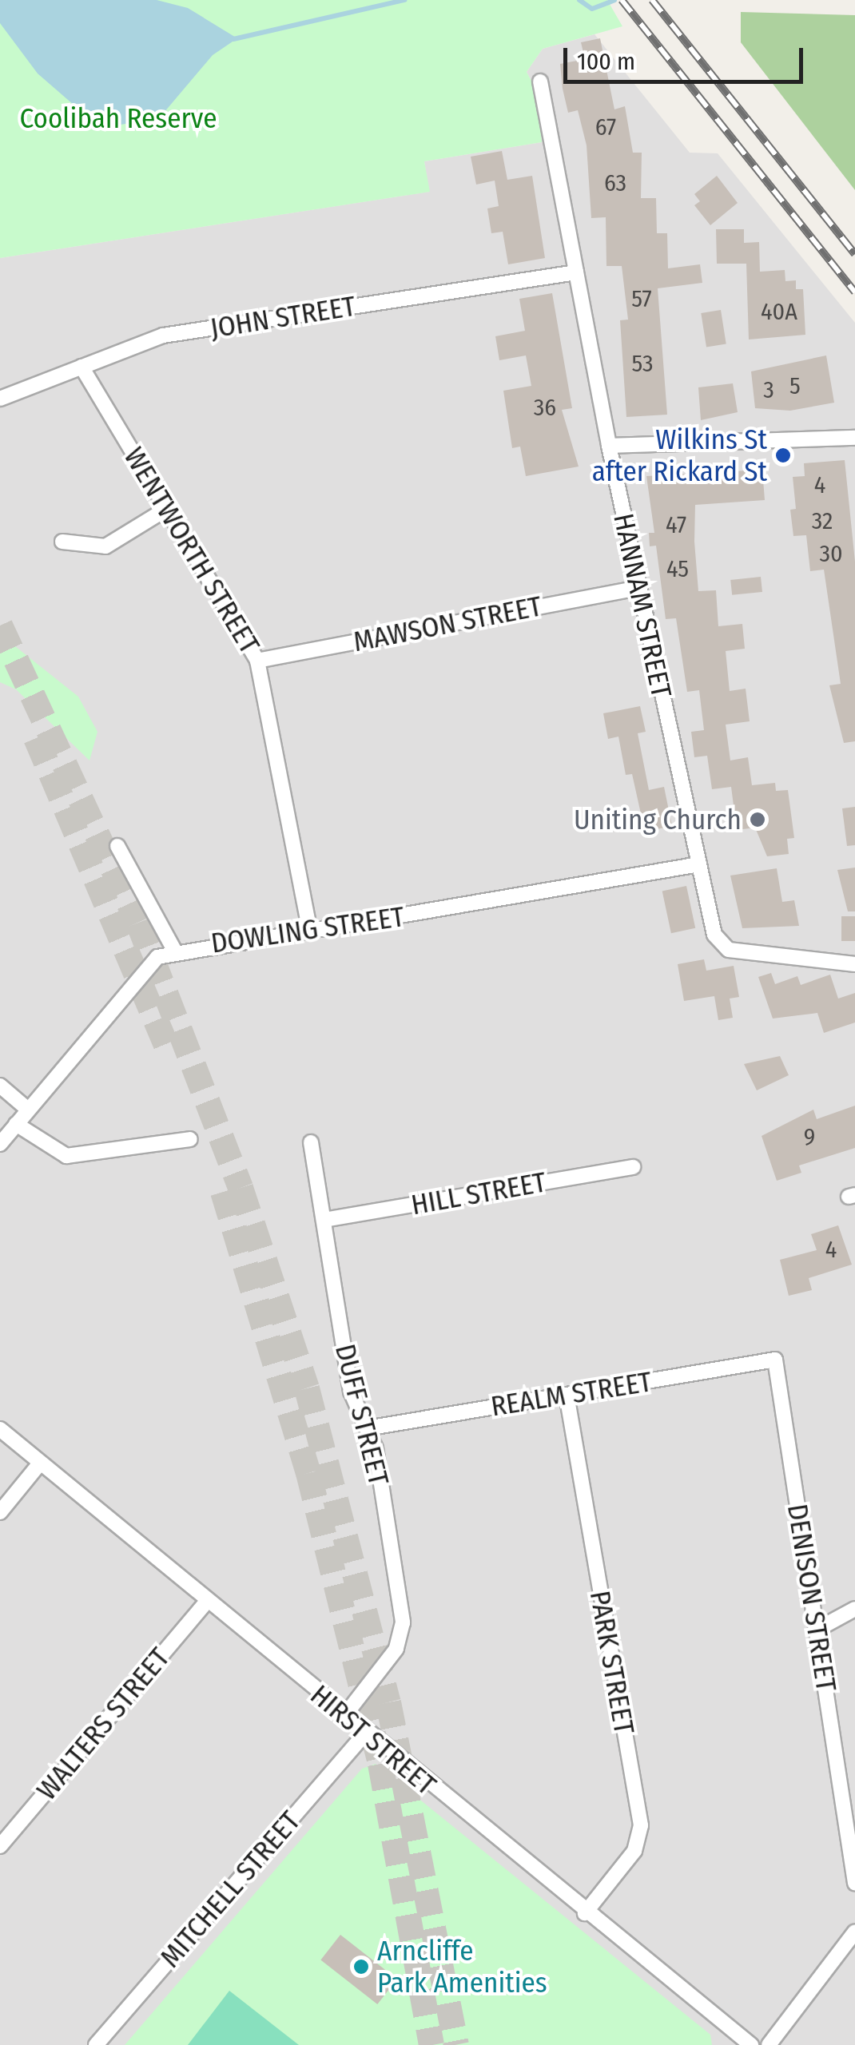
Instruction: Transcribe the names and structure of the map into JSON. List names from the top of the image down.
{
  "streets": {
    "street": [
      "JOHN STREET",
      "WENTWORTH STREET",
      "HANNAM STREET",
      "MAWSON STREET",
      "DOWLING STREET",
      "HILL STREET",
      "REALM STREET",
      "DUFF STREET",
      "DENISON STREET",
      "PARK STREET",
      "WALTERS STREET",
      "HIRST STREET",
      "MITCHELL STREET"
    ]
  },
  "crossings": [
    ["JOHN STREET", "WENTWORTH STREET"],
    ["JOHN STREET", "HANNAM STREET"],
    ["WENTWORTH STREET", "MAWSON STREET"],
    ["WENTWORTH STREET", "DOWLING STREET"],
    ["HANNAM STREET", "MAWSON STREET"],
    ["HANNAM STREET", "DOWLING STREET"],
    ["HILL STREET", "DUFF STREET"],
    ["REALM STREET", "DUFF STREET"],
    ["REALM STREET", "DENISON STREET"],
    ["REALM STREET", "PARK STREET"],
    ["DUFF STREET", "HIRST STREET"],
    ["PARK STREET", "HIRST STREET"],
    ["WALTERS STREET", "HIRST STREET"],
    ["HIRST STREET", "MITCHELL STREET"]
  ],
  "parks": ["Coolibah Reserve"],
  "places": ["Wilkins St after Rickard St", "Uniting Church", "Arncliffe Park Amenities"],
  "house_numbers": [
    "67",
    "63",
    "57",
    "40A",
    "53",
    "5",
    "3",
    "36",
    "4",
    "32",
    "47",
    "30",
    "45",
    "9",
    "4"
  ],
  "scale_bar": "100 m"
}
